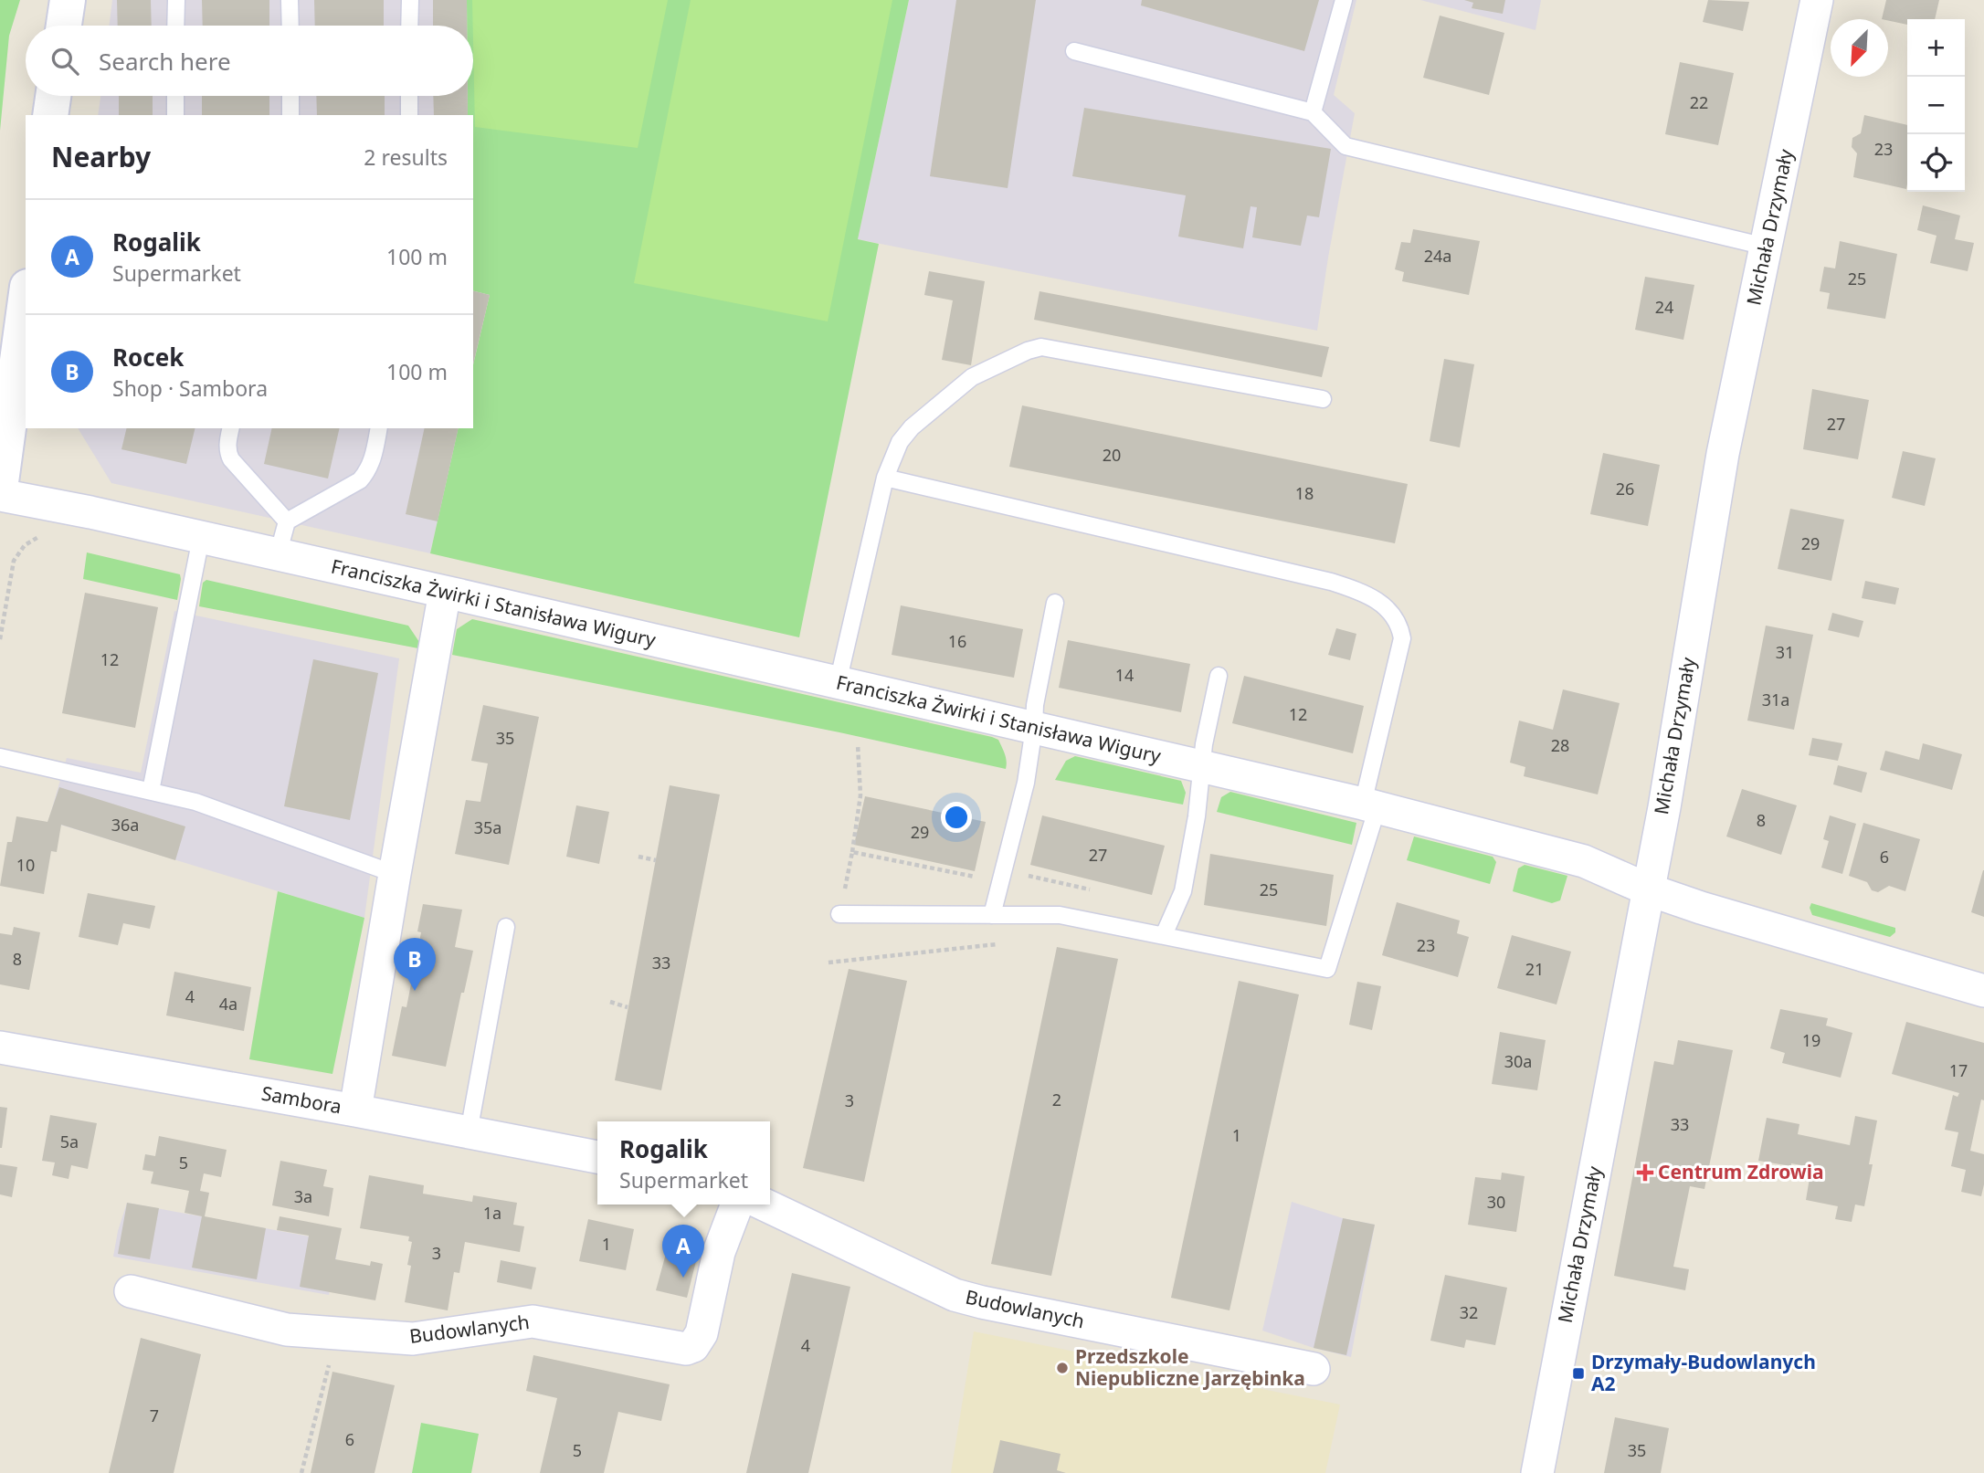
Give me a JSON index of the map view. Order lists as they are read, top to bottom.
{
  "streets": {
    "street": [
      "Michała Drzymały",
      "Franciszka Żwirki i Stanisława Wigury",
      "Sambora",
      "Budowlanych"
    ]
  },
  "crossings": [
    ["Michała Drzymały", "Franciszka Żwirki i Stanisława Wigury"]
  ],
  "places": {
    "health": ["Centrum Zdrowia"],
    "other": ["Przedszkole Niepubliczne Jarzębinka"],
    "transit": ["Drzymały-Budowlanych A2"]
  },
  "house_numbers": [
    "22",
    "23",
    "24a",
    "25",
    "24",
    "27",
    "20",
    "26",
    "18",
    "29",
    "16",
    "31",
    "12",
    "14",
    "31a",
    "12",
    "35",
    "28",
    "8",
    "36a",
    "35a",
    "29",
    "27",
    "6",
    "10",
    "25",
    "23",
    "8",
    "33",
    "21",
    "4",
    "4a",
    "19",
    "30a",
    "17",
    "2",
    "3",
    "33",
    "1",
    "5a",
    "5",
    "3a",
    "30",
    "1a",
    "1",
    "3",
    "32",
    "4",
    "7",
    "6",
    "5",
    "35"
  ],
  "north": "bottom left",
  "page": {
    "map_buttons": ["+", "−"],
    "search": "Search here",
    "heading": ["Nearby", "2 results"],
    "list": [
      {
        "mark": "A",
        "name": "Rogalik",
        "note": "Supermarket",
        "value": "100 m"
      },
      {
        "mark": "B",
        "name": "Rocek",
        "note": "Shop · Sambora",
        "value": "100 m"
      }
    ],
    "pins": ["B", "A"],
    "popup": ["Rogalik", "Supermarket"]
  }
}
